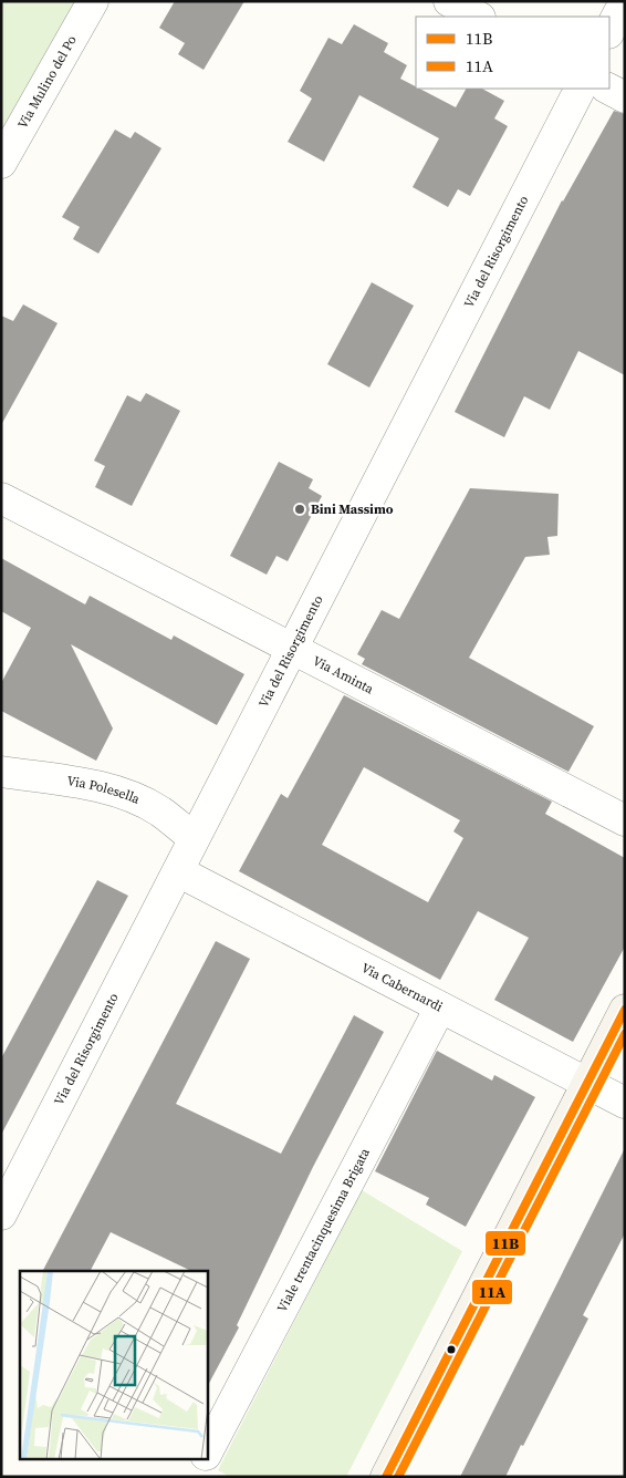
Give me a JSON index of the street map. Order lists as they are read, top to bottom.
{
  "streets": {
    "street": [
      "Via Mulino del Po",
      "Via del Risorgimento",
      "Via Aminta",
      "Via Polesella",
      "Via Cabernardi",
      "Viale trentacinquesima Brigata"
    ]
  },
  "crossings": [
    ["Via del Risorgimento", "Via Aminta"],
    ["Via del Risorgimento", "Via Polesella"],
    ["Via del Risorgimento", "Via Cabernardi"],
    ["Via Cabernardi", "Viale trentacinquesima Brigata"]
  ],
  "places": ["Bini Massimo"],
  "lines": ["transit line 11B", "transit line 11A"],
  "legend": ["11B", "11A"]
}
